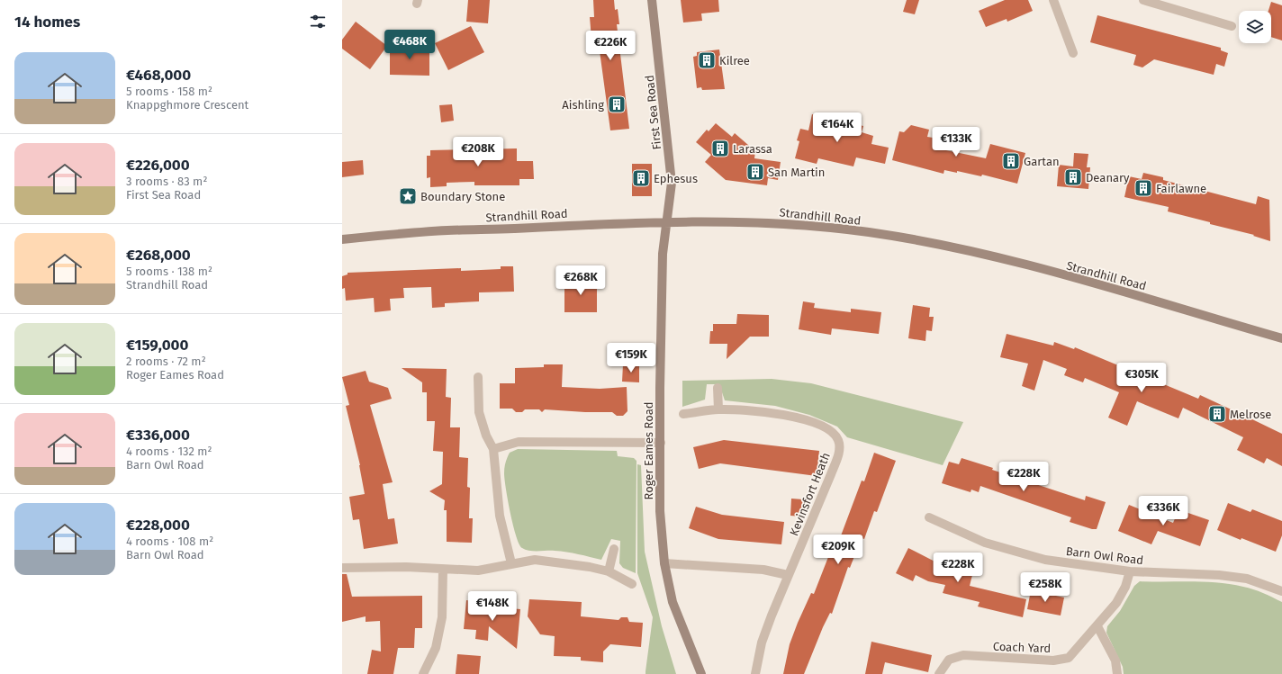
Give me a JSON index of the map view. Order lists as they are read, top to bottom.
{
  "streets": {
    "main road": ["First Sea Road", "Strandhill Road", "Roger Eames Road"],
    "street": ["Kevinsfort Heath", "Barn Owl Road", "Coach Yard"]
  },
  "crossings": [
    ["First Sea Road", "Strandhill Road"],
    ["First Sea Road", "Roger Eames Road"],
    ["Strandhill Road", "Roger Eames Road"],
    ["Barn Owl Road", "Coach Yard"]
  ],
  "places": {
    "building": [
      "Kilree",
      "Aishling",
      "Larassa",
      "Gartan",
      "San Martin",
      "Deanary",
      "Ephesus",
      "Fairlawne",
      "Melrose"
    ],
    "place": ["Boundary Stone"]
  },
  "page": {
    "heading": "14 homes",
    "price": [
      "€468K",
      "€226K",
      "€164K",
      "€133K",
      "€208K",
      "€268K",
      "€159K",
      "€305K",
      "€228K",
      "€336K",
      "€209K",
      "€228K",
      "€258K",
      "€148K"
    ],
    "list": [
      {
        "name": "€468,000",
        "note": "5 rooms · 158 m² · Knappghmore Crescent"
      },
      {
        "name": "€226,000",
        "note": "3 rooms · 83 m² · First Sea Road"
      },
      {
        "name": "€268,000",
        "note": "5 rooms · 138 m² · Strandhill Road"
      },
      {
        "name": "€159,000",
        "note": "2 rooms · 72 m² · Roger Eames Road"
      },
      {
        "name": "€336,000",
        "note": "4 rooms · 132 m² · Barn Owl Road"
      },
      {
        "name": "€228,000",
        "note": "4 rooms · 108 m² · Barn Owl Road"
      }
    ]
  }
}
